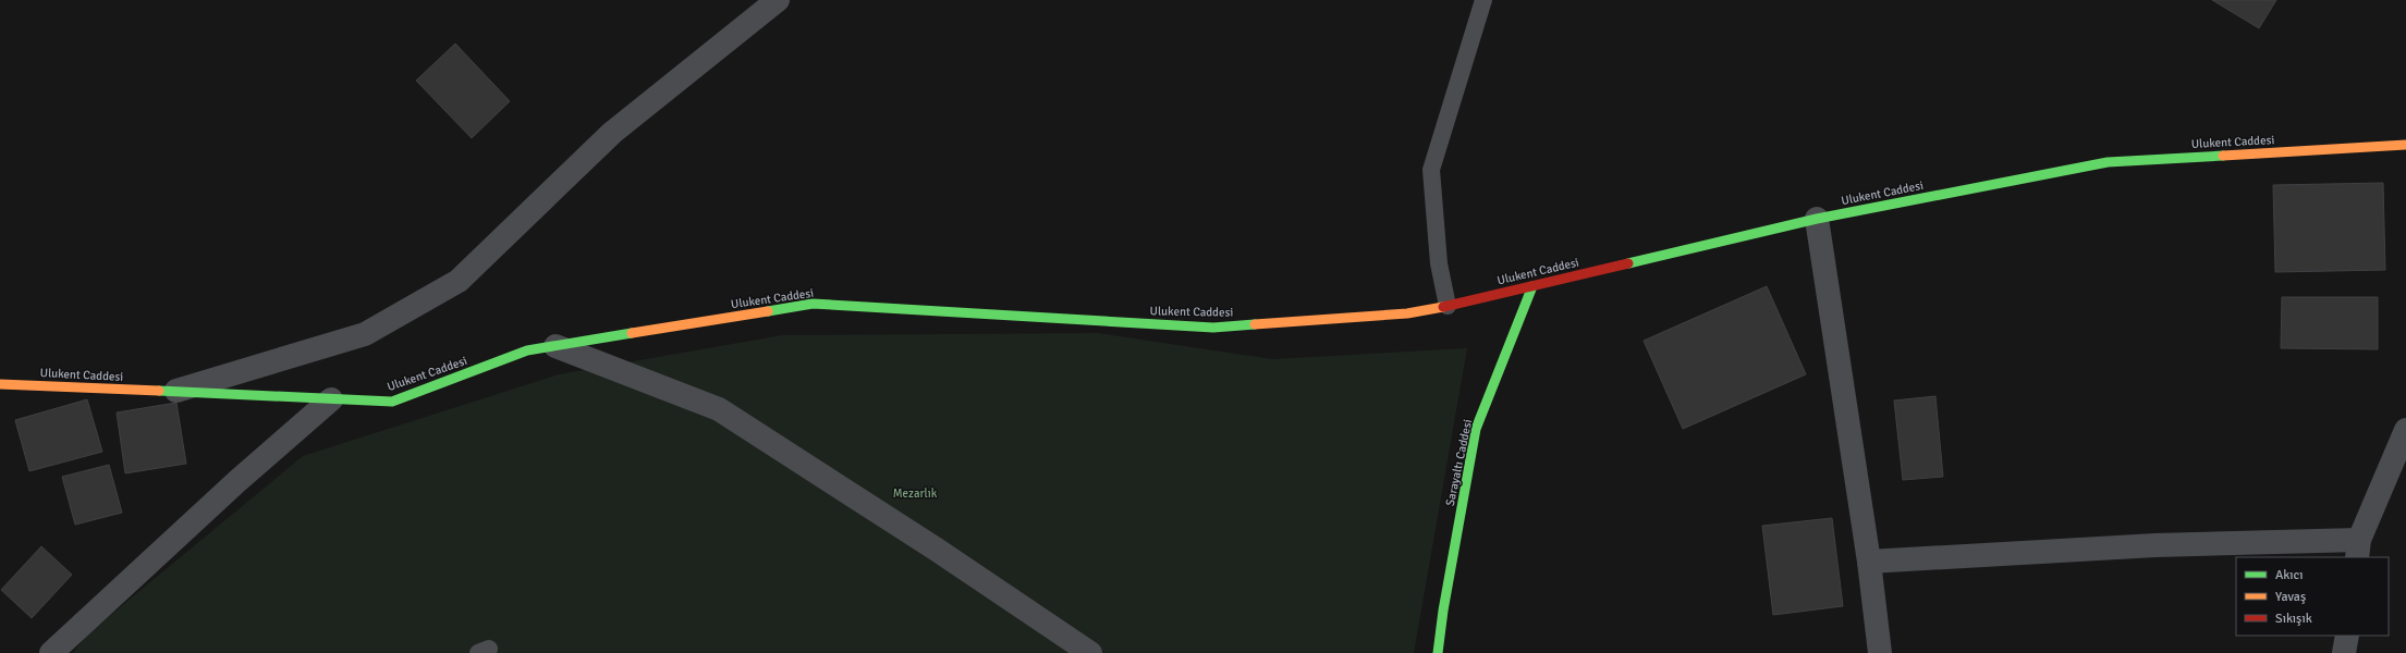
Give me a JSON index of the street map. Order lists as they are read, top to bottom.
{
  "streets": {
    "street": ["Ulukent Caddesi", "Sarayaltı Caddesi"]
  },
  "crossings": [
    ["Ulukent Caddesi", "Sarayaltı Caddesi"]
  ],
  "parks": ["Mezarlık"],
  "legend": ["Akıcı", "Yavaş", "Sıkışık"]
}
